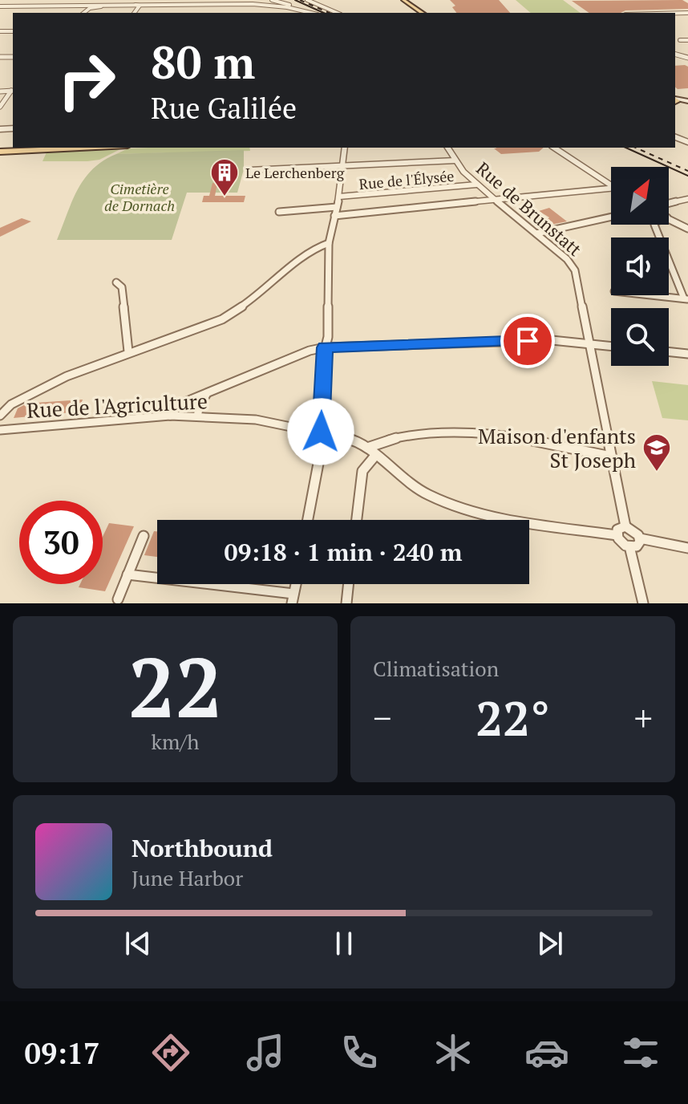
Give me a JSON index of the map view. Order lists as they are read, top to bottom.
{
  "streets": {
    "street": ["Rue de l'Élysée", "Rue de Brunstatt", "Rue de l'Agriculture"]
  },
  "crossings": [
    ["Rue de l'Élysée", "Rue de Brunstatt"]
  ],
  "parks": ["Cimetière de Dornach"],
  "places": {
    "building": ["Le Lerchenberg"],
    "school or university": ["Maison d'enfants St Joseph"]
  },
  "north": "top right",
  "page": {
    "turn": ["80 m", "Rue Galilée"],
    "limit": "30",
    "trip": "09:18 · 1 min · 240 m",
    "tile": [
      ["22", "km/h"],
      "Climatisation"
    ],
    "heat": ["−", "22°", "+"],
    "song": ["Northbound", "June Harbor"],
    "tabs": "09:17"
  }
}
